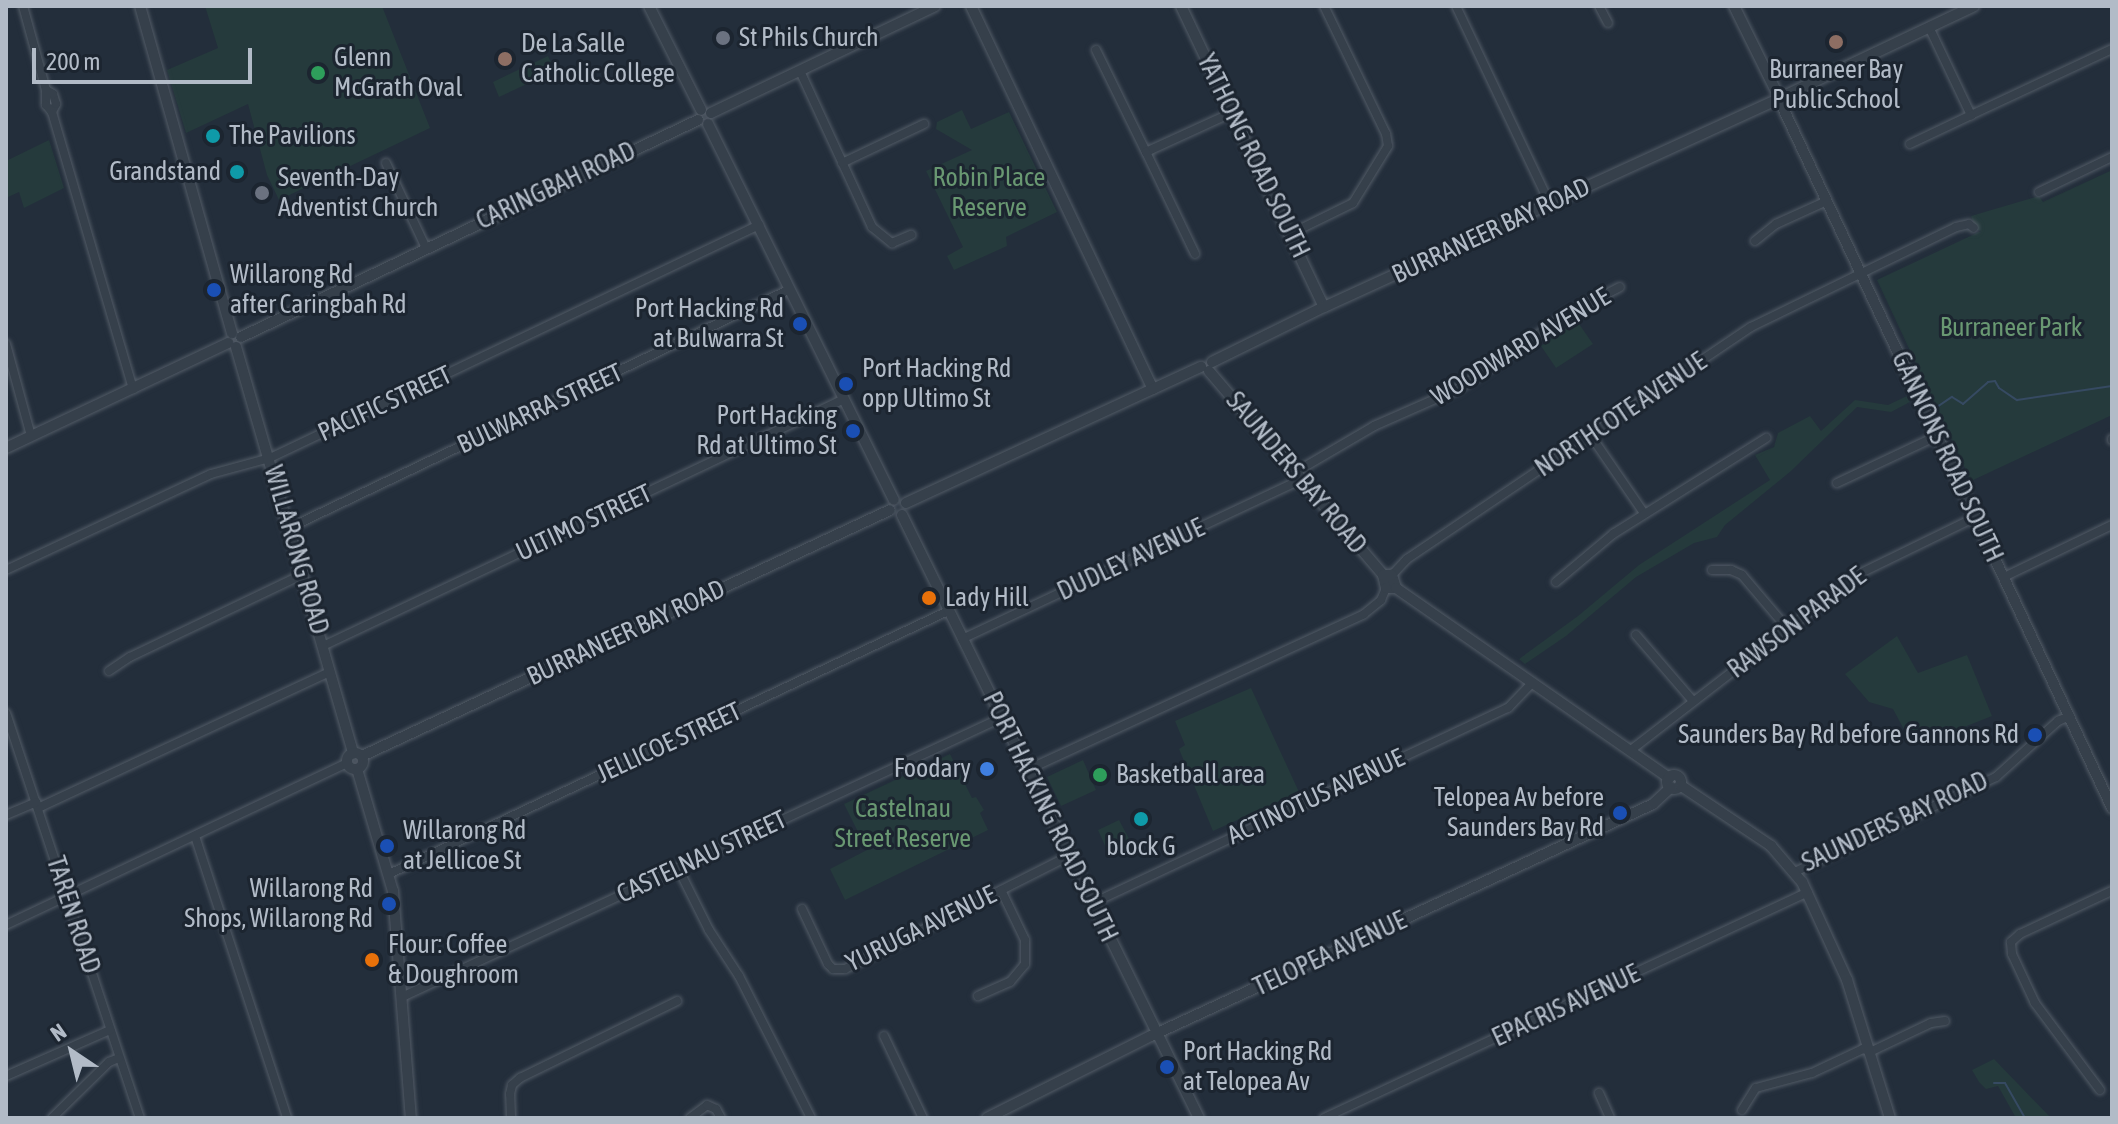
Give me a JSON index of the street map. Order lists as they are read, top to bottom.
{
  "streets": {
    "street": [
      "YATHONG ROAD SOUTH",
      "CARINGBAH ROAD",
      "BURRANEER BAY ROAD",
      "WOODWARD AVENUE",
      "PACIFIC STREET",
      "BULWARRA STREET",
      "NORTHCOTE AVENUE",
      "GANNONS ROAD SOUTH",
      "SAUNDERS BAY ROAD",
      "ULTIMO STREET",
      "WILLARONG ROAD",
      "DUDLEY AVENUE",
      "RAWSON PARADE",
      "JELLICOE STREET",
      "ACTINOTUS AVENUE",
      "PORT HACKING ROAD SOUTH",
      "CASTELNAU STREET",
      "TAREN ROAD",
      "YURUGA AVENUE",
      "TELOPEA AVENUE",
      "EPACRIS AVENUE"
    ]
  },
  "crossings": [
    ["YATHONG ROAD SOUTH", "BURRANEER BAY ROAD"],
    ["CARINGBAH ROAD", "WILLARONG ROAD"],
    ["BURRANEER BAY ROAD", "GANNONS ROAD SOUTH"],
    ["BURRANEER BAY ROAD", "SAUNDERS BAY ROAD"],
    ["BURRANEER BAY ROAD", "WILLARONG ROAD"],
    ["BURRANEER BAY ROAD", "PORT HACKING ROAD SOUTH"],
    ["BURRANEER BAY ROAD", "TAREN ROAD"],
    ["WOODWARD AVENUE", "SAUNDERS BAY ROAD"],
    ["WOODWARD AVENUE", "DUDLEY AVENUE"],
    ["PACIFIC STREET", "WILLARONG ROAD"],
    ["BULWARRA STREET", "WILLARONG ROAD"],
    ["NORTHCOTE AVENUE", "GANNONS ROAD SOUTH"],
    ["NORTHCOTE AVENUE", "SAUNDERS BAY ROAD"],
    ["GANNONS ROAD SOUTH", "SAUNDERS BAY ROAD"],
    ["GANNONS ROAD SOUTH", "RAWSON PARADE"],
    ["SAUNDERS BAY ROAD", "DUDLEY AVENUE"],
    ["SAUNDERS BAY ROAD", "RAWSON PARADE"],
    ["SAUNDERS BAY ROAD", "ACTINOTUS AVENUE"],
    ["SAUNDERS BAY ROAD", "TELOPEA AVENUE"],
    ["ULTIMO STREET", "WILLARONG ROAD"],
    ["WILLARONG ROAD", "JELLICOE STREET"],
    ["WILLARONG ROAD", "CASTELNAU STREET"],
    ["DUDLEY AVENUE", "PORT HACKING ROAD SOUTH"],
    ["JELLICOE STREET", "PORT HACKING ROAD SOUTH"],
    ["ACTINOTUS AVENUE", "PORT HACKING ROAD SOUTH"],
    ["PORT HACKING ROAD SOUTH", "CASTELNAU STREET"],
    ["PORT HACKING ROAD SOUTH", "YURUGA AVENUE"],
    ["PORT HACKING ROAD SOUTH", "TELOPEA AVENUE"]
  ],
  "parks": ["Robin Place Reserve", "Burraneer Park", "Castelnau Street Reserve"],
  "places": [
    "St Phils Church",
    "Burraneer Bay Public School",
    "De La Salle Catholic College",
    "Glenn McGrath Oval",
    "The Pavilions",
    "Grandstand",
    "Seventh-Day Adventist Church",
    "Willarong Rd after Caringbah Rd",
    "Port Hacking Rd at Bulwarra St",
    "Port Hacking Rd opp Ultimo St",
    "Port Hacking Rd at Ultimo St",
    "Lady Hill",
    "Saunders Bay Rd before Gannons Rd",
    "Foodary",
    "Basketball area",
    "Telopea Av before Saunders Bay Rd",
    "block G",
    "Willarong Rd at Jellicoe St",
    "Willarong Rd Shops, Willarong Rd",
    "Flour: Coffee & Doughroom",
    "Port Hacking Rd at Telopea Av"
  ],
  "scale_bar": "200 m",
  "north": "top left"
}
